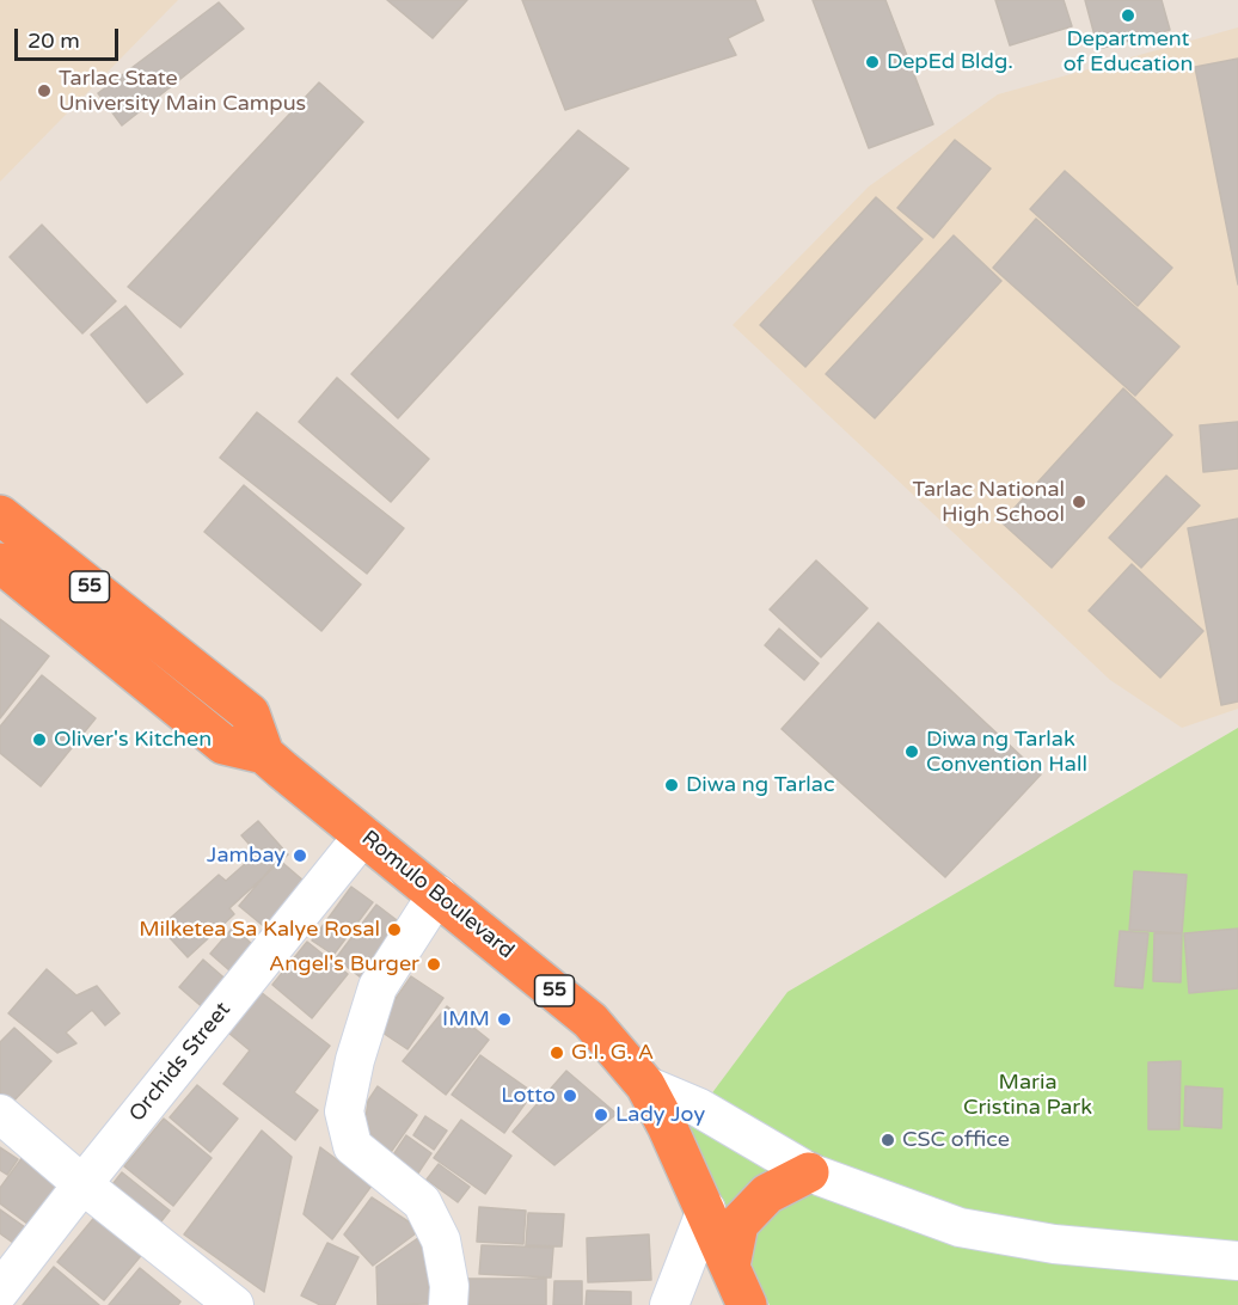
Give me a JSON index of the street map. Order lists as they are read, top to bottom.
{
  "streets": {
    "highway": ["55", "Romulo Boulevard"],
    "street": ["Orchids Street"]
  },
  "crossings": [
    ["55", "Romulo Boulevard"],
    ["Romulo Boulevard", "Orchids Street"]
  ],
  "parks": ["Maria Cristina Park"],
  "places": [
    "Department of Education",
    "DepEd Bldg.",
    "Tarlac State University Main Campus",
    "Tarlac National High School",
    "Oliver's Kitchen",
    "Diwa ng Tarlak Convention Hall",
    "Diwa ng Tarlac",
    "Jambay",
    "Milketea Sa Kalye Rosal",
    "Angel's Burger",
    "IMM",
    "G.I. G. A",
    "Lotto",
    "Lady Joy",
    "CSC office"
  ],
  "scale_bar": "20 m"
}
